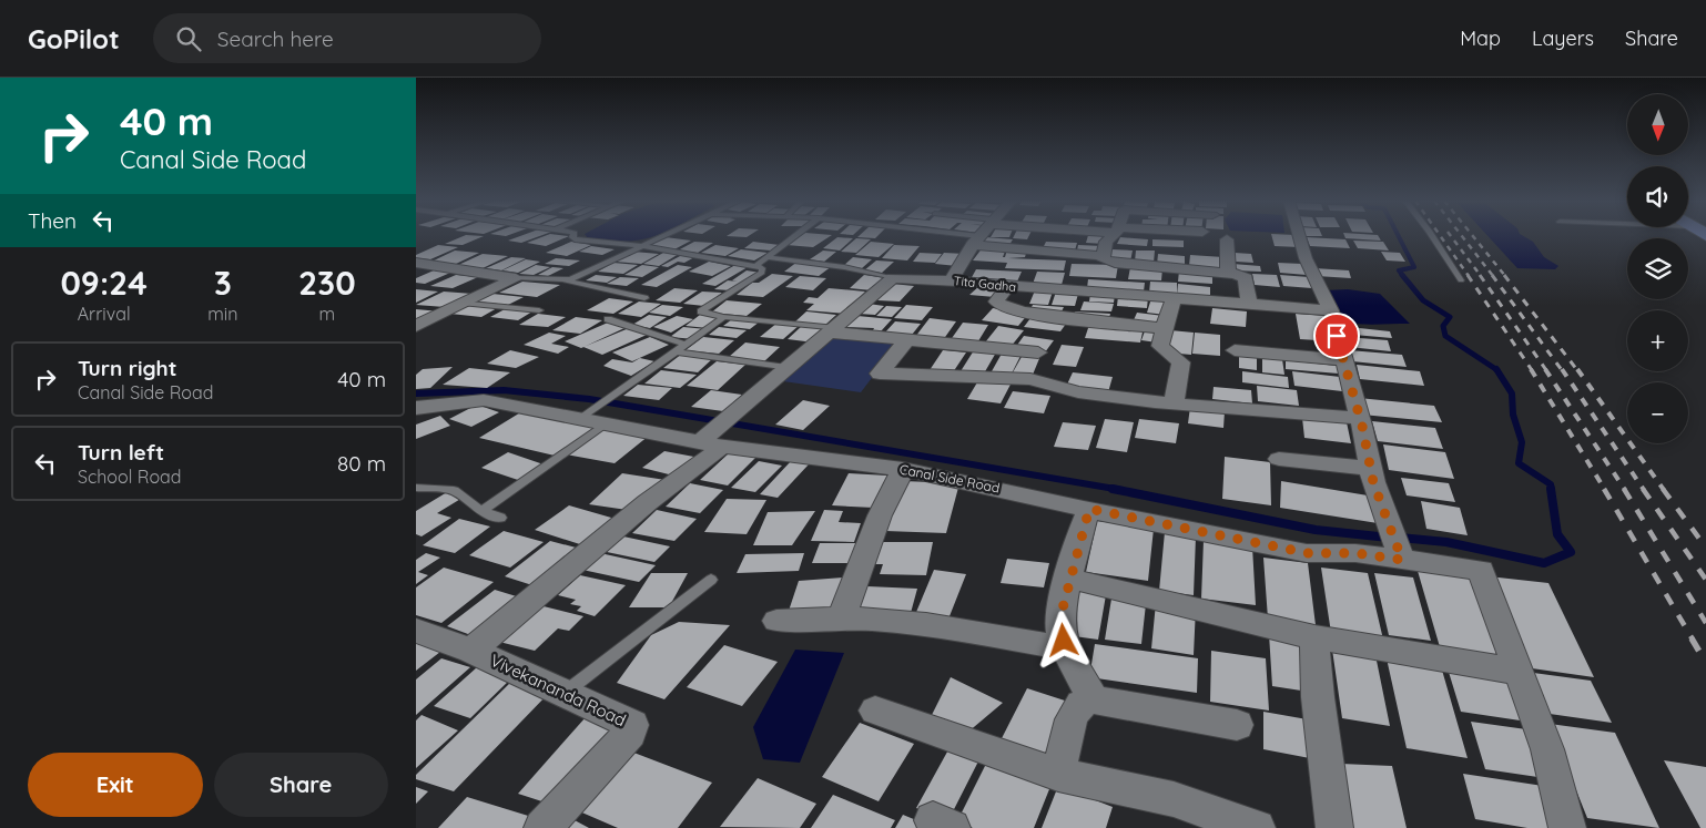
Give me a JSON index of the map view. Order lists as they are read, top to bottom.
{
  "streets": {
    "street": ["Tita Gadha", "Canal Side Road", "Vivekananda Road"]
  },
  "north": "bottom",
  "page": {
    "header": "GoPilot",
    "search": "Search here",
    "nav": ["Map", "Layers", "Share"],
    "turn": ["40 m", "Canal Side Road"],
    "map_buttons": ["+", "−"],
    "then": "Then",
    "eta": [
      "09:24",
      "Arrival",
      "3",
      "min",
      "230",
      "m"
    ],
    "list": [
      {
        "name": "Turn right",
        "note": "Canal Side Road",
        "value": "40 m"
      },
      {
        "name": "Turn left",
        "note": "School Road",
        "value": "80 m"
      }
    ],
    "buttons": ["Exit", "Share"]
  }
}
